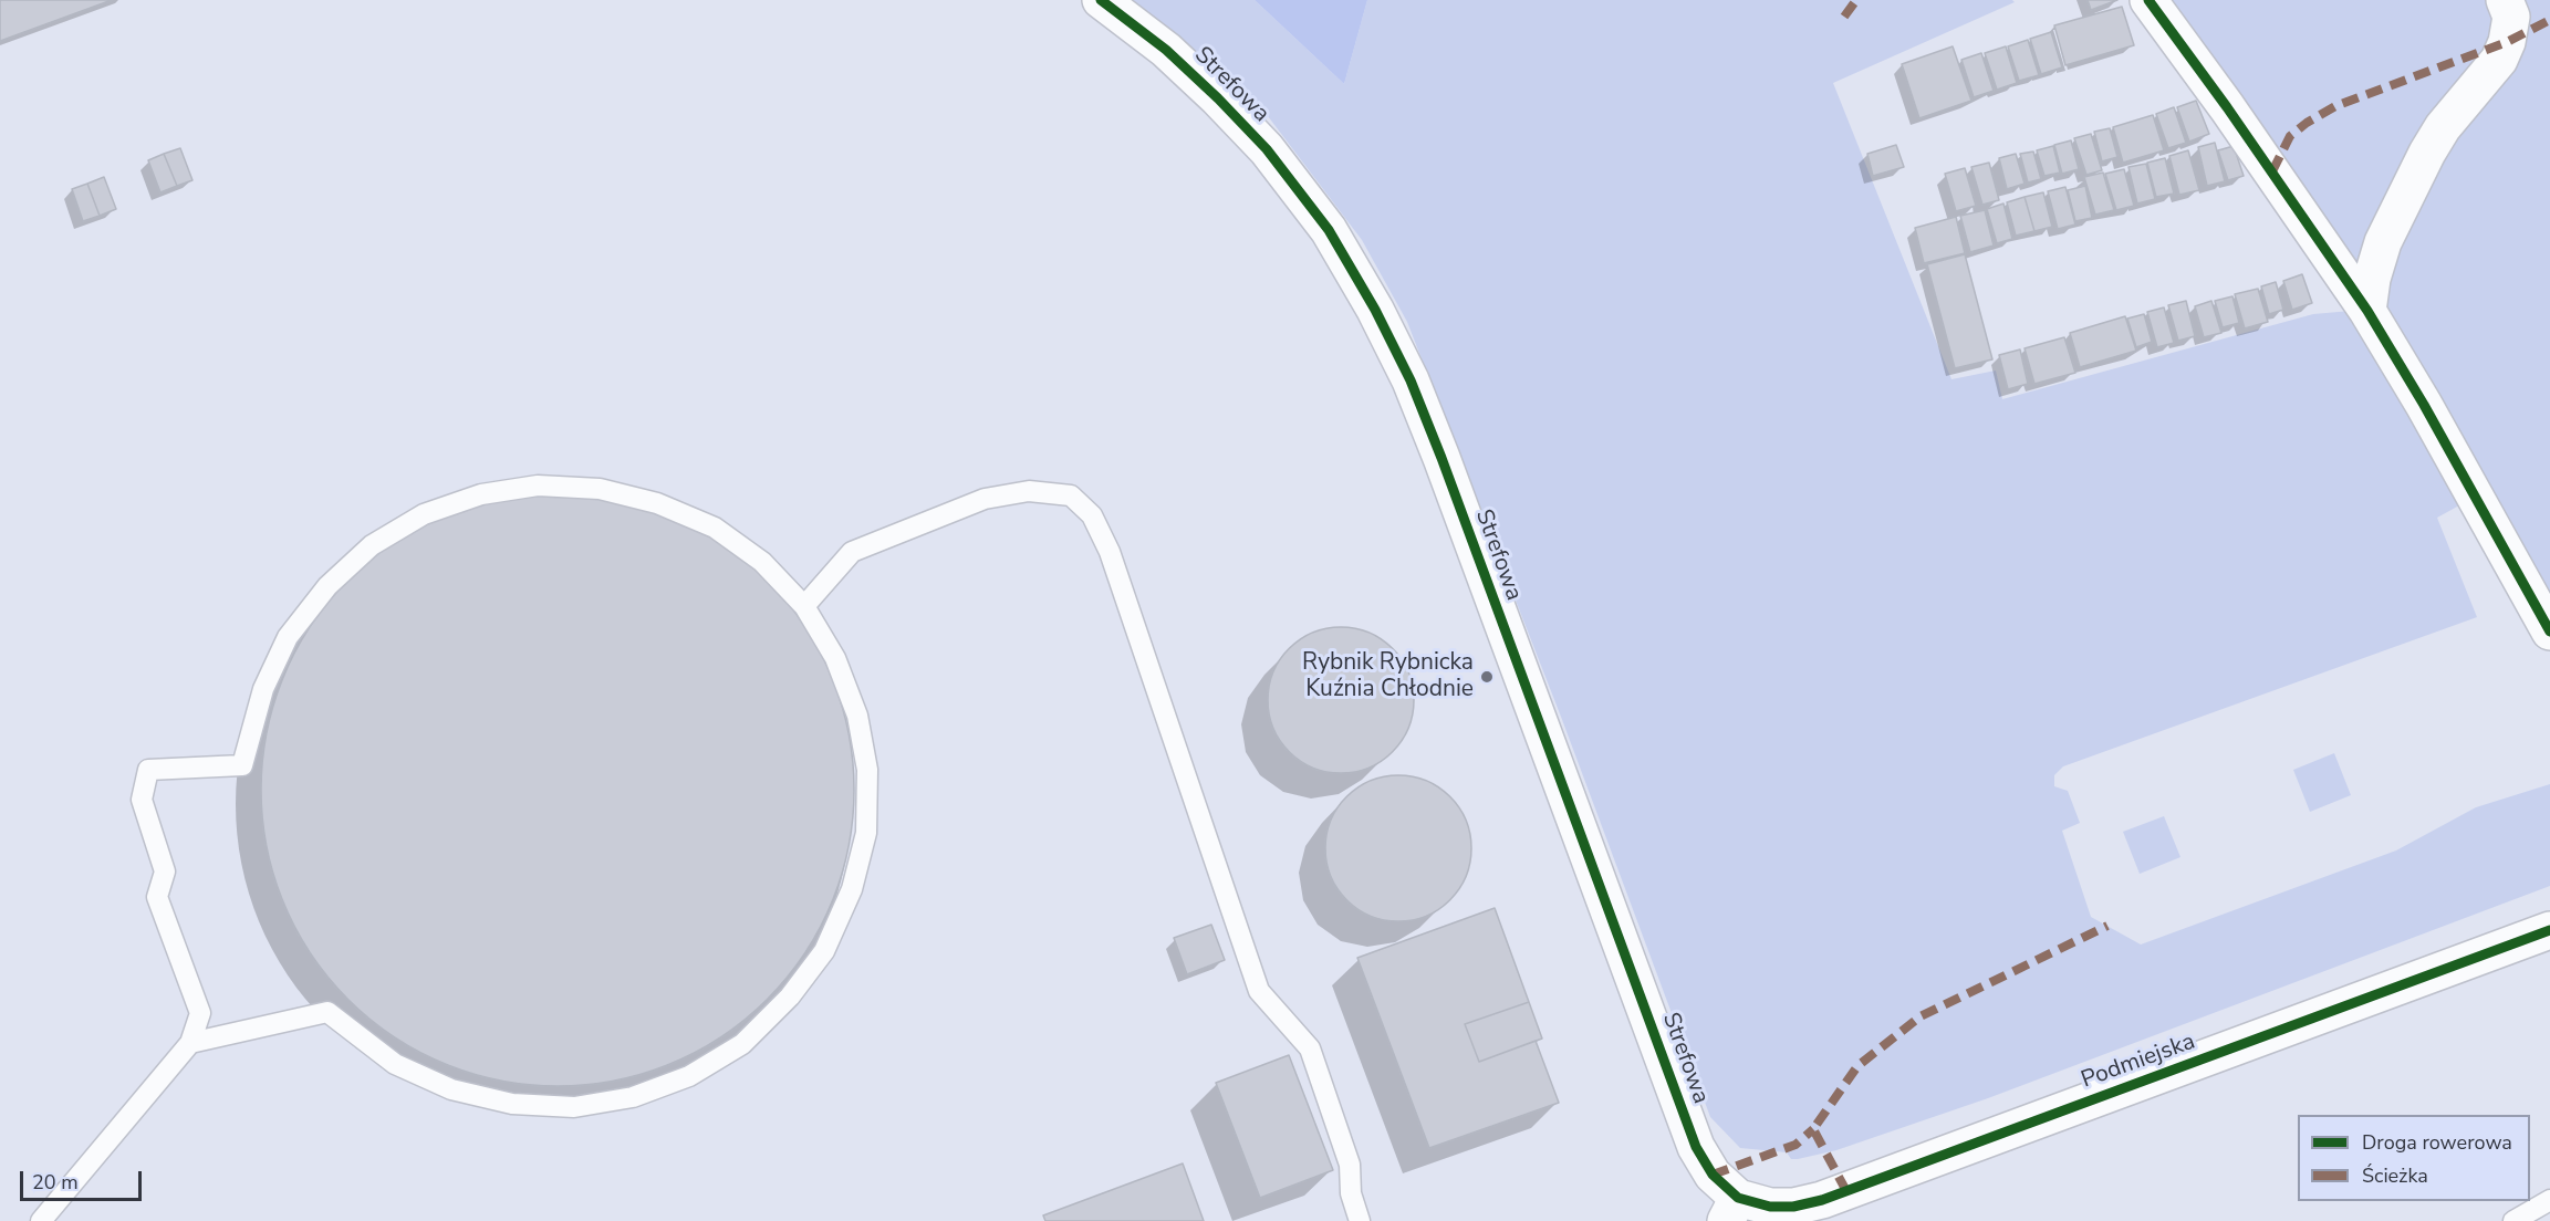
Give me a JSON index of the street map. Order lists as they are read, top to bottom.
{
  "streets": {
    "street": ["Strefowa", "Podmiejska"]
  },
  "crossings": [
    ["Strefowa", "Podmiejska"]
  ],
  "places": ["Rybnik Rybnicka Kuźnia Chłodnie"],
  "legend": ["Droga rowerowa", "Ścieżka"],
  "scale_bar": "20 m"
}
